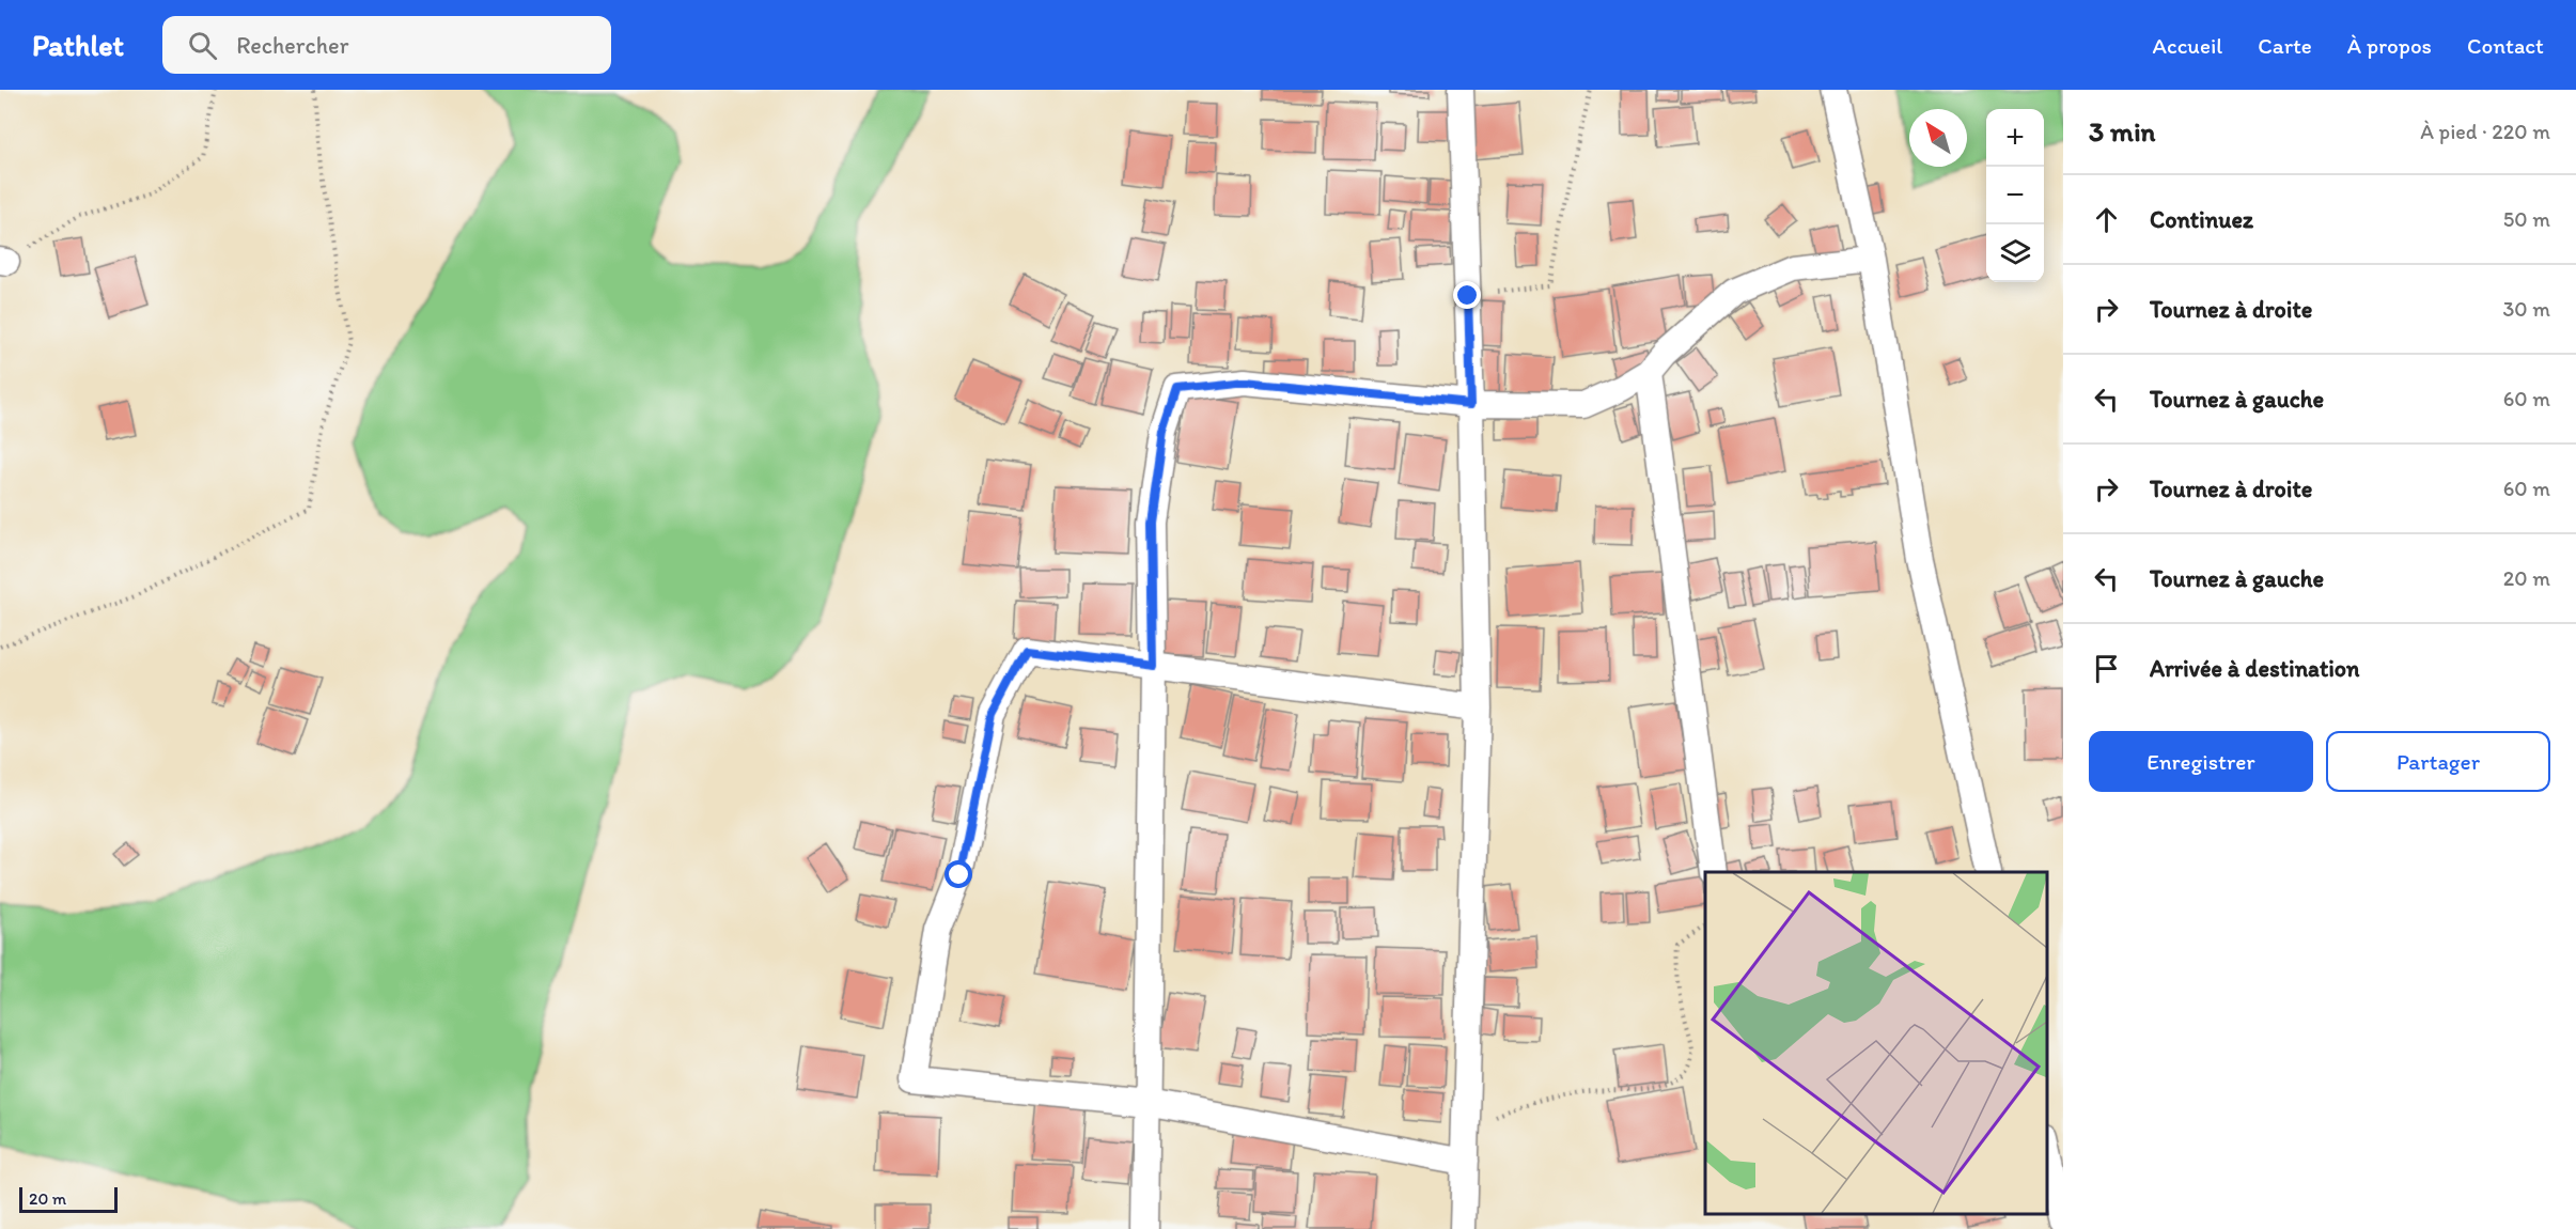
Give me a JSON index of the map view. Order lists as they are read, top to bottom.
{
  "scale_bar": "20 m",
  "north": "top left",
  "page": {
    "header": "Pathlet",
    "search": "Rechercher",
    "nav": [
      "Accueil",
      "Carte",
      "À propos",
      "Contact"
    ],
    "heading": ["3 min", "À pied · 220 m"],
    "map_buttons": ["+", "−"],
    "list": [
      ["Continuez", "50 m"],
      ["Tournez à droite", "30 m"],
      ["Tournez à gauche", "60 m"],
      ["Tournez à droite", "60 m"],
      ["Tournez à gauche", "20 m"],
      "Arrivée à destination"
    ],
    "buttons": ["Enregistrer", "Partager"],
    "scale": "20 m"
  }
}
